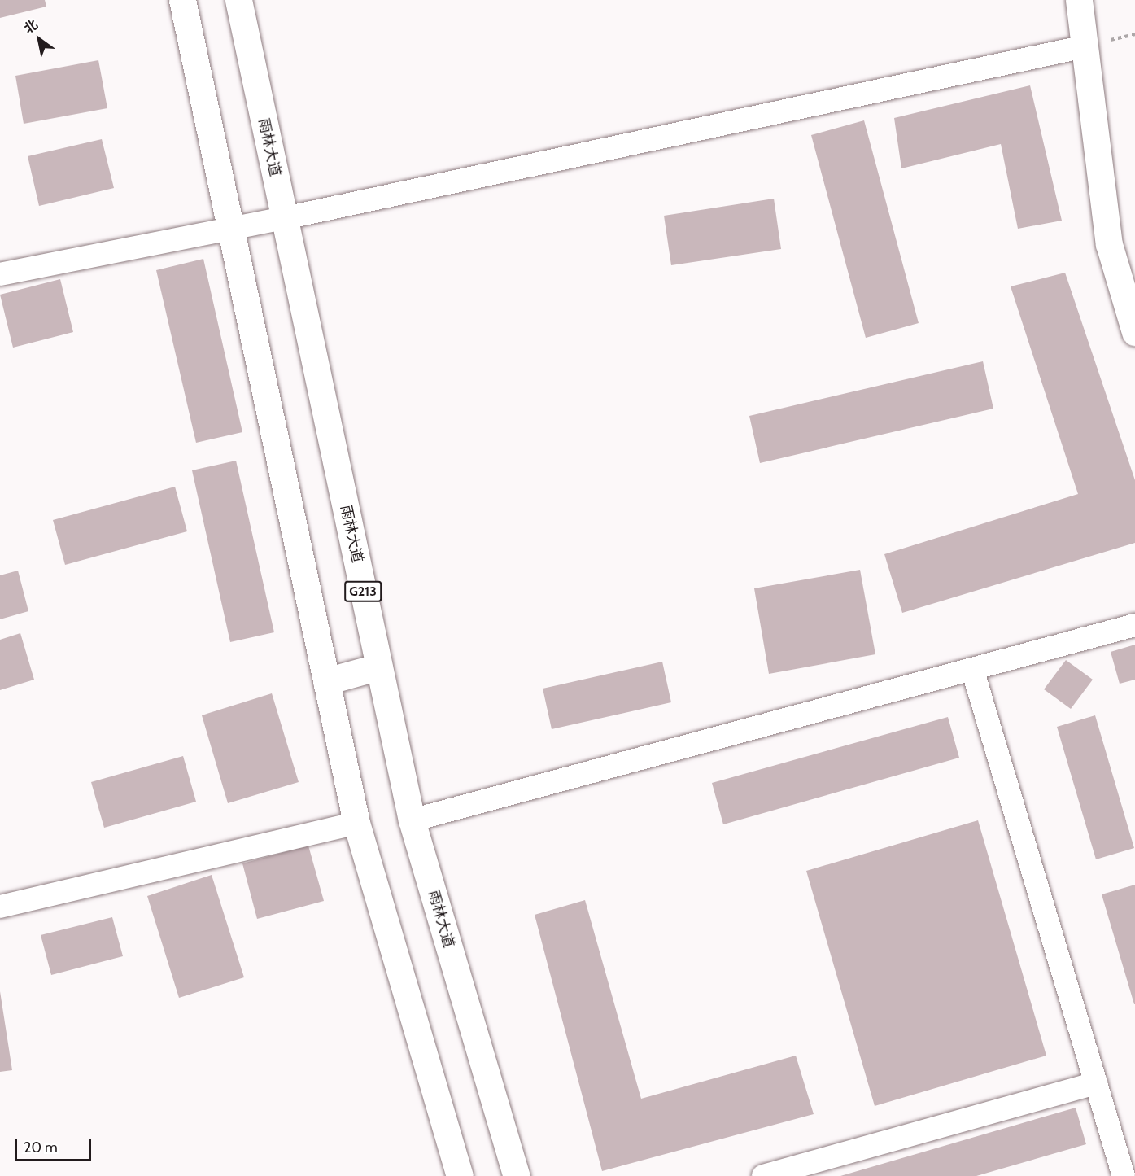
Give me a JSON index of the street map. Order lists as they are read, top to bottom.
{
  "streets": {
    "main road": ["雨林大道", "G213"]
  },
  "scale_bar": "20 m",
  "north": "top left"
}
